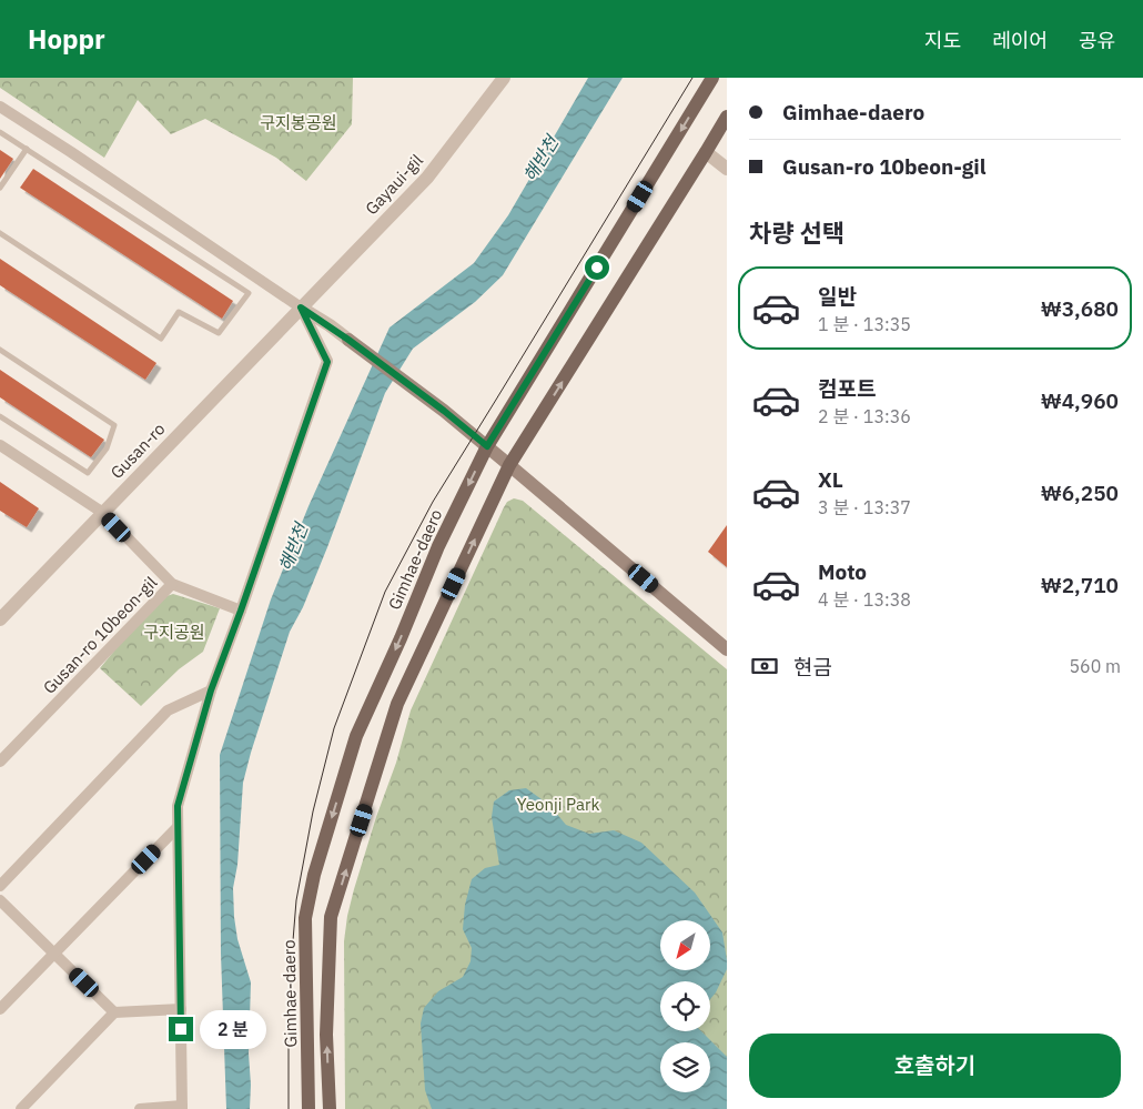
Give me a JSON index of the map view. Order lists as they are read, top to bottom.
{
  "streets": {
    "main road": ["Gimhae-daero"],
    "street": ["Gayaui-gil", "Gusan-ro", "Gusan-ro 10beon-gil"]
  },
  "crossings": [
    ["Gayaui-gil", "Gusan-ro"]
  ],
  "water": ["해반천"],
  "parks": ["구지봉공원", "구지공원", "Yeonji Park"],
  "north": "bottom left",
  "page": {
    "header": "Hoppr",
    "nav": ["지도", "레이어", "공유"],
    "banner": ["Gimhae-daero", "Gusan-ro 10beon-gil"],
    "heading": "차량 선택",
    "list": [
      {
        "name": "일반",
        "note": "1 분 · 13:35",
        "value": "₩3,680"
      },
      {
        "name": "컴포트",
        "note": "2 분 · 13:36",
        "value": "₩4,960"
      },
      {
        "name": "XL",
        "note": "3 분 · 13:37",
        "value": "₩6,250"
      },
      {
        "name": "Moto",
        "note": "4 분 · 13:38",
        "value": "₩2,710"
      }
    ],
    "pay": ["현금", "560 m"],
    "bubble": "2 분",
    "buttons": "호출하기"
  }
}
